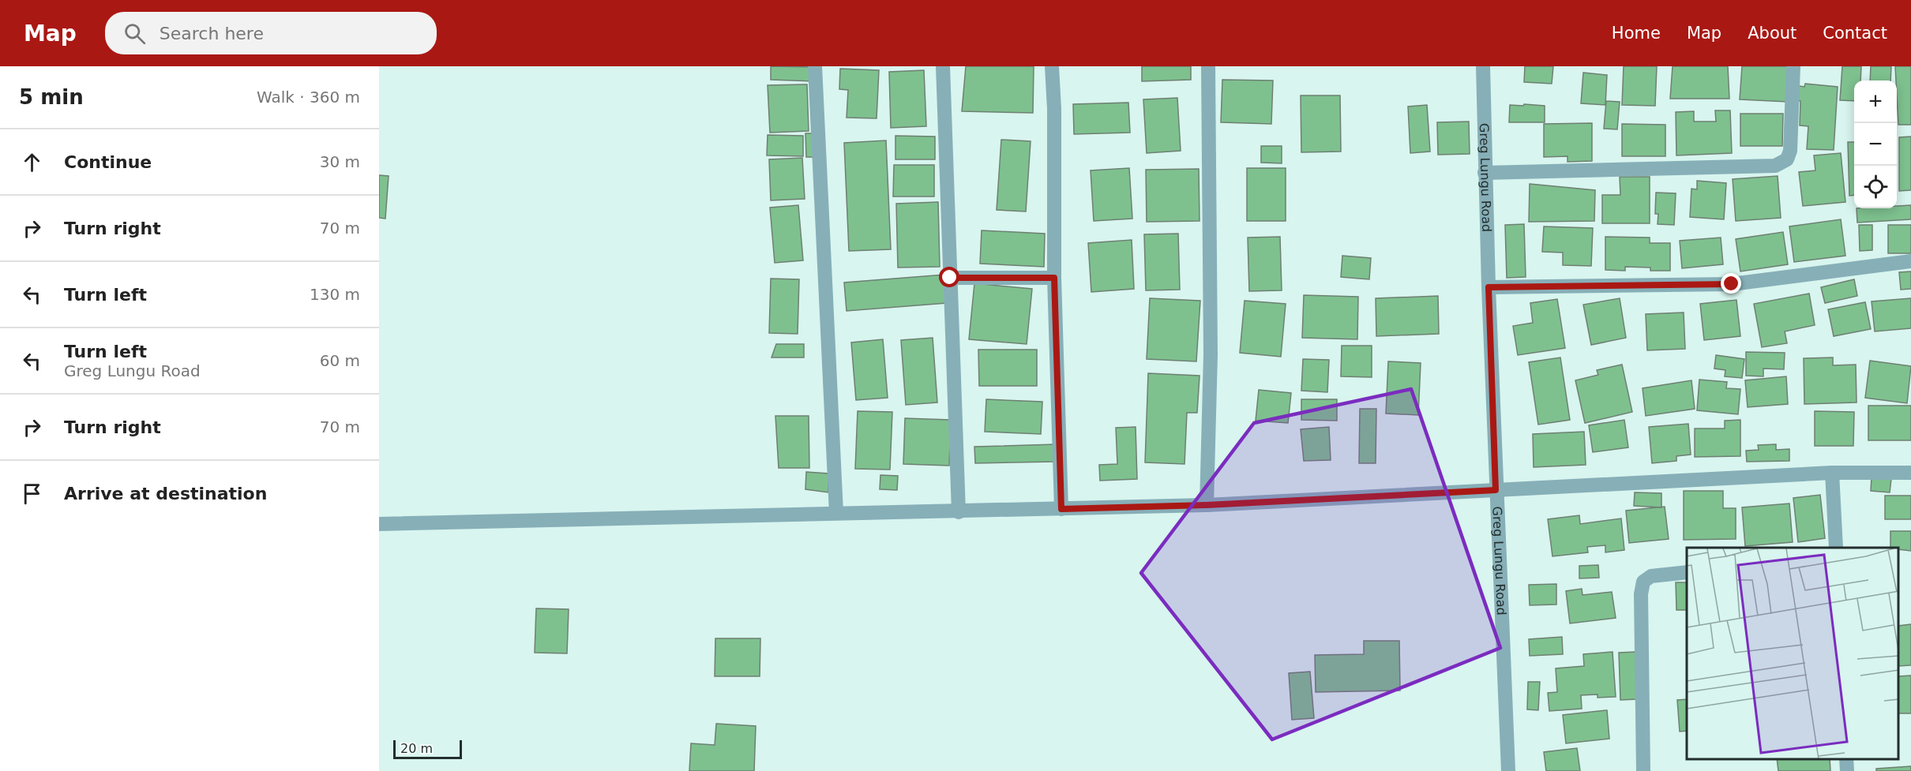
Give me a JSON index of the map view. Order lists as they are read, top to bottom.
{
  "streets": {
    "street": ["Greg Lungu Road"]
  },
  "scale_bar": "20 m",
  "page": {
    "header": "Map",
    "search": "Search here",
    "nav": [
      "Home",
      "Map",
      "About",
      "Contact"
    ],
    "heading": ["5 min", "Walk · 360 m"],
    "map_buttons": ["+", "−"],
    "list": [
      ["Continue", "30 m"],
      ["Turn right", "70 m"],
      ["Turn left", "130 m"],
      ["Turn left", "Greg Lungu Road", "60 m"],
      ["Turn right", "70 m"],
      "Arrive at destination"
    ],
    "scale": "20 m"
  }
}
